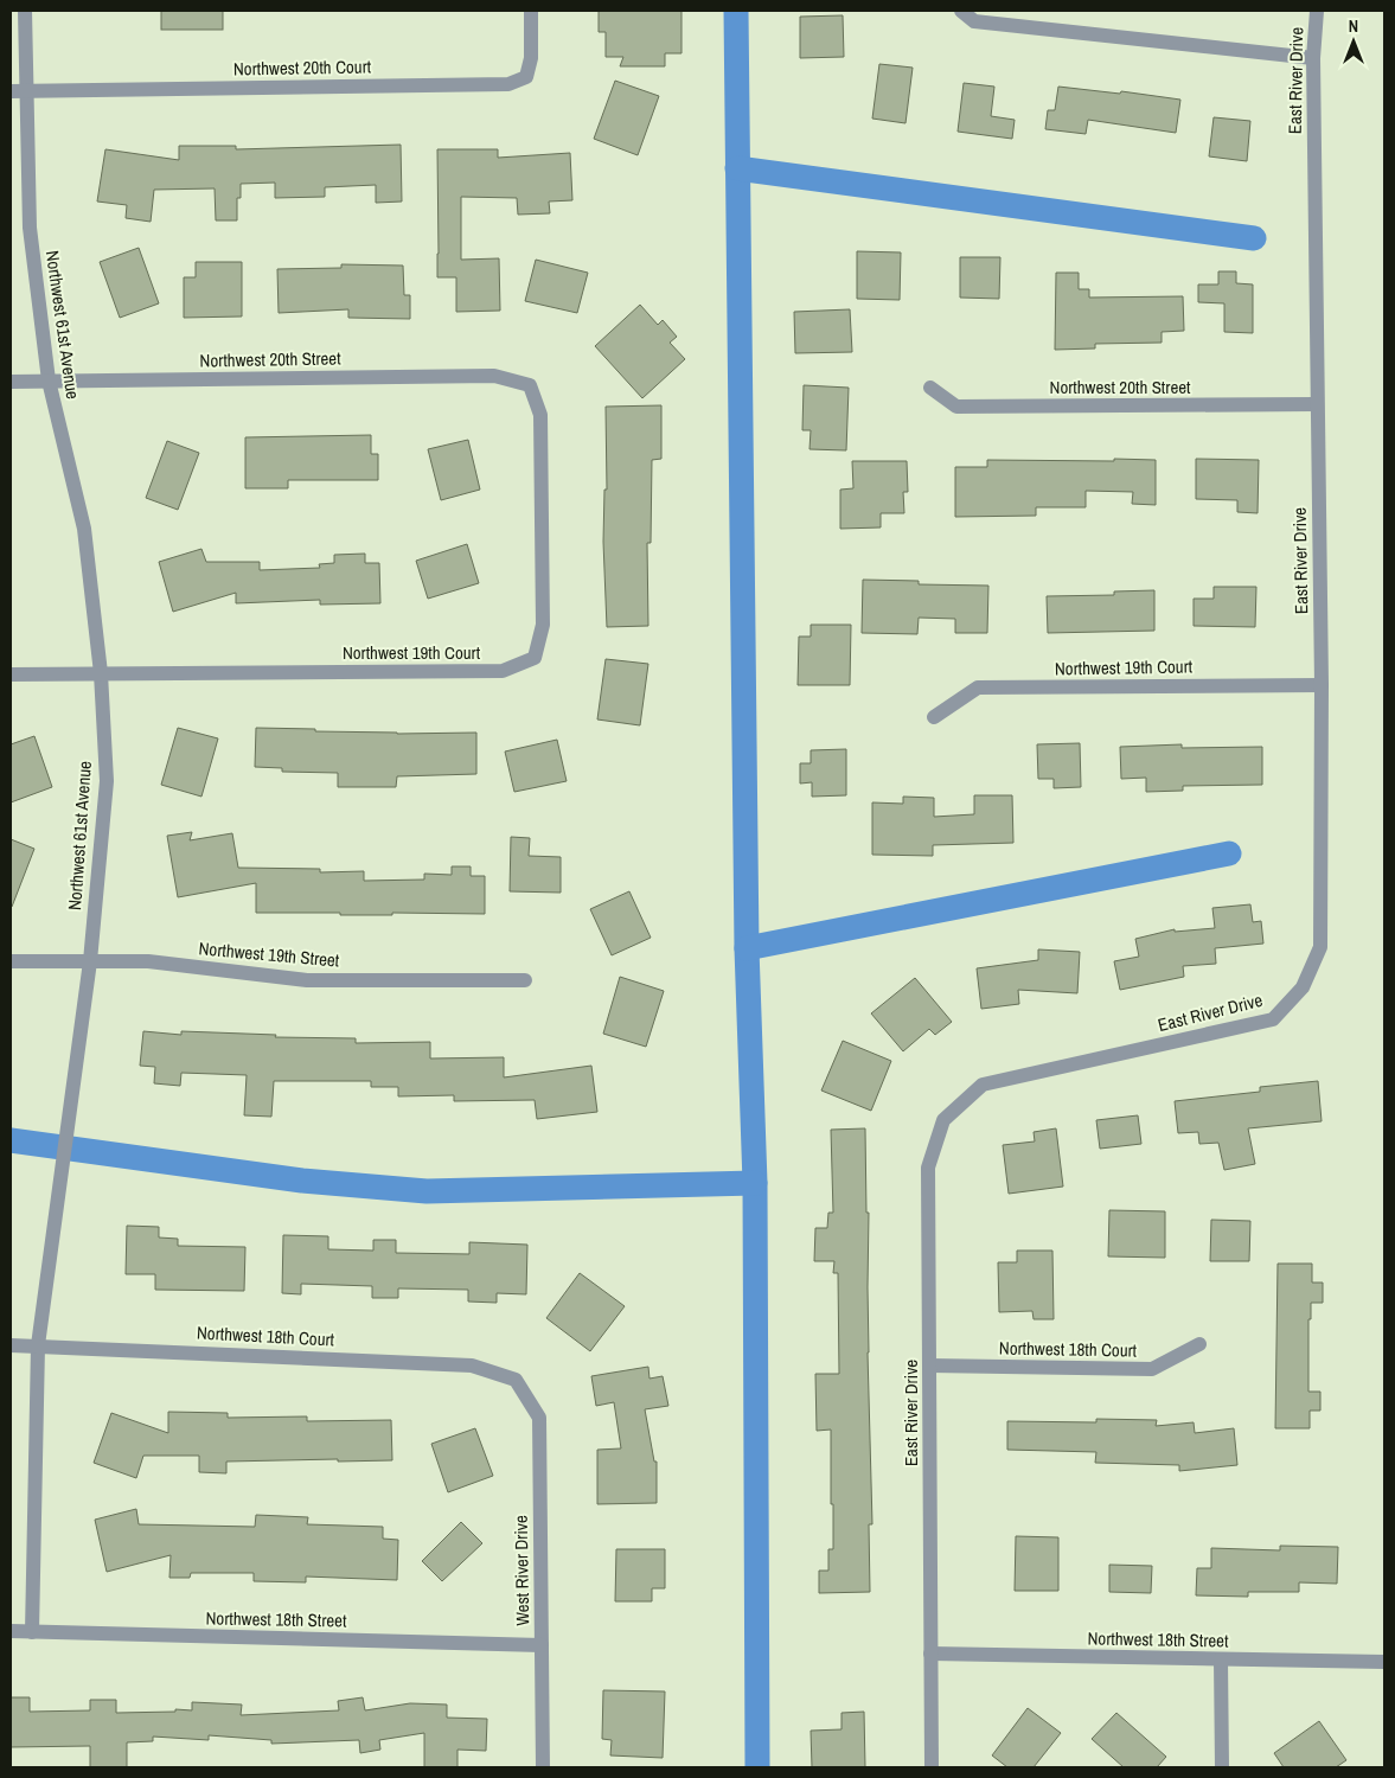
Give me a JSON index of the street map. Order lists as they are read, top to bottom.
{
  "streets": {
    "street": [
      "Northwest 20th Court",
      "East River Drive",
      "Northwest 61st Avenue",
      "Northwest 20th Street",
      "Northwest 19th Court",
      "Northwest 19th Street",
      "Northwest 18th Court",
      "West River Drive",
      "Northwest 18th Street"
    ]
  },
  "crossings": [
    ["Northwest 20th Court", "Northwest 61st Avenue"],
    ["East River Drive", "Northwest 20th Street"],
    ["East River Drive", "Northwest 19th Court"],
    ["East River Drive", "Northwest 18th Court"],
    ["East River Drive", "Northwest 18th Street"],
    ["Northwest 61st Avenue", "Northwest 20th Street"],
    ["Northwest 61st Avenue", "Northwest 19th Court"],
    ["Northwest 61st Avenue", "Northwest 19th Street"],
    ["Northwest 61st Avenue", "Northwest 18th Court"],
    ["Northwest 61st Avenue", "Northwest 18th Street"],
    ["Northwest 20th Street", "Northwest 19th Court"],
    ["Northwest 18th Court", "West River Drive"],
    ["West River Drive", "Northwest 18th Street"]
  ],
  "north": "top"
}
